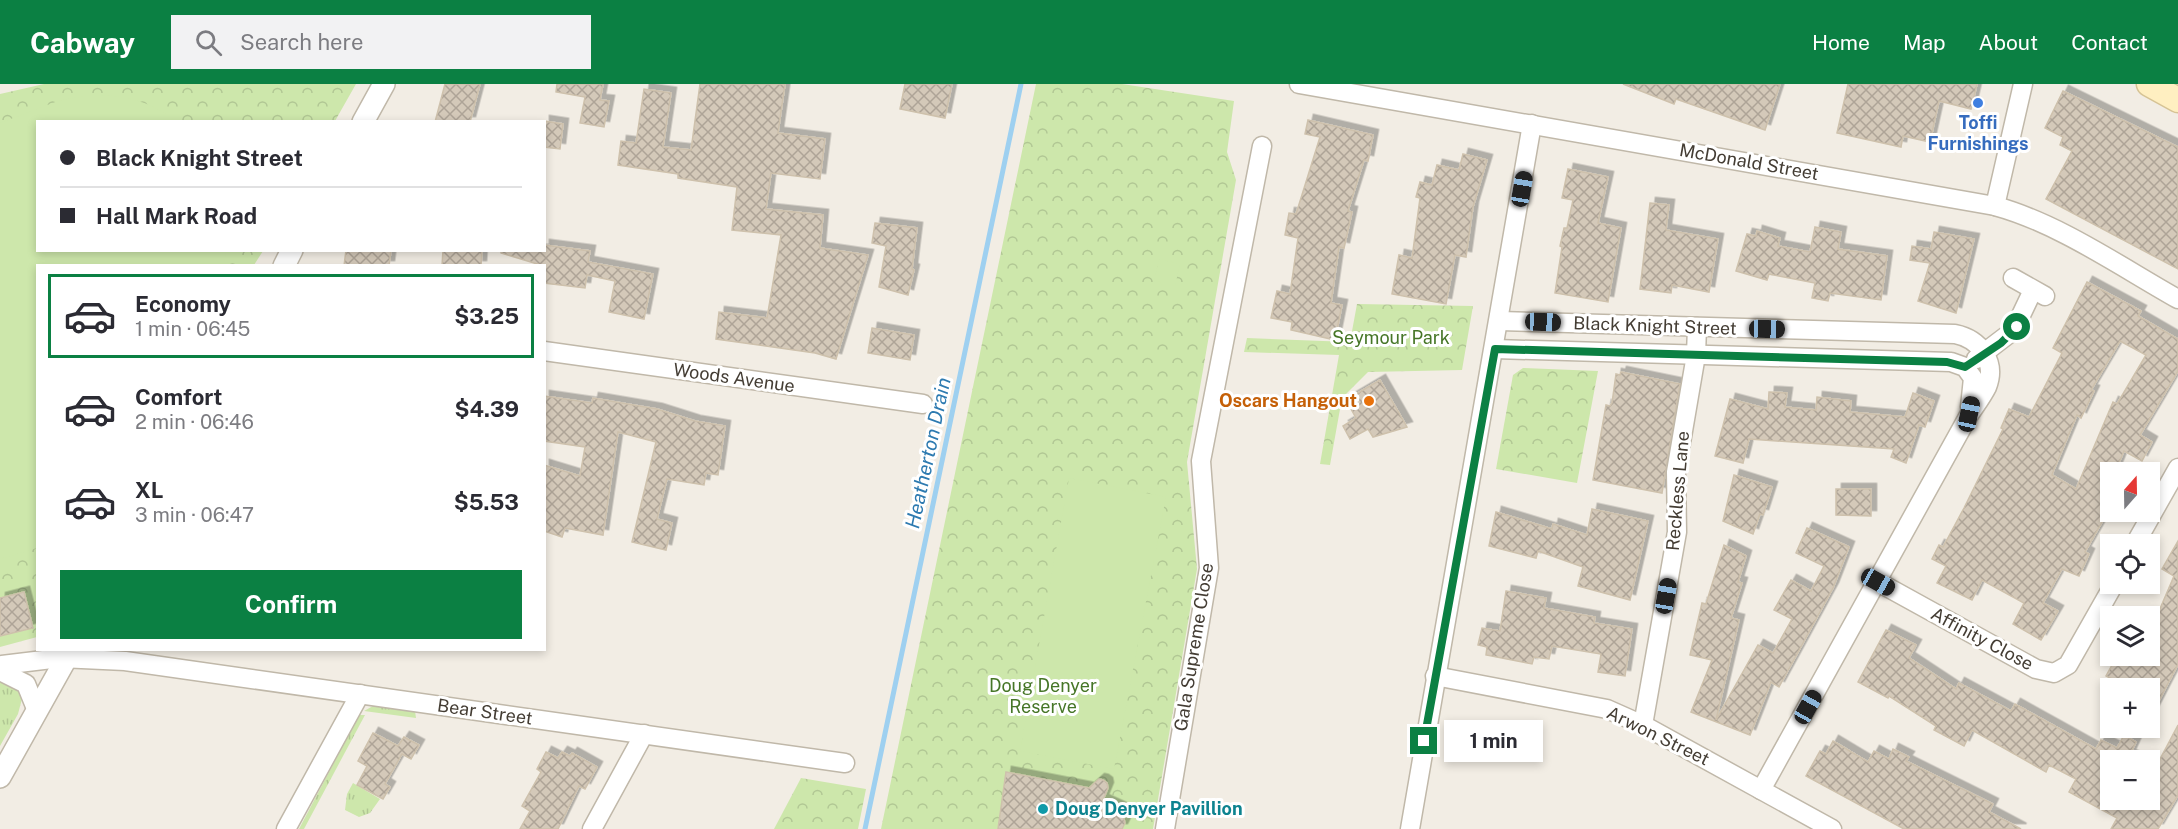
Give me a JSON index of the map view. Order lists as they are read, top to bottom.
{
  "streets": {
    "street": [
      "McDonald Street",
      "Black Knight Street",
      "Woods Avenue",
      "Reckless Lane",
      "Affinity Close",
      "Gala Supreme Close",
      "Bear Street",
      "Arwon Street"
    ]
  },
  "crossings": [
    ["Black Knight Street", "Reckless Lane"],
    ["Reckless Lane", "Arwon Street"]
  ],
  "water": ["Heatherton Drain"],
  "parks": ["Seymour Park", "Doug Denyer Reserve"],
  "places": ["Toffi Furnishings", "Oscars Hangout", "Doug Denyer Pavillion"],
  "north": "top",
  "page": {
    "header": "Cabway",
    "search": "Search here",
    "nav": [
      "Home",
      "Map",
      "About",
      "Contact"
    ],
    "banner": ["Black Knight Street", "Hall Mark Road"],
    "list": [
      {
        "name": "Economy",
        "note": "1 min · 06:45",
        "value": "$3.25"
      },
      {
        "name": "Comfort",
        "note": "2 min · 06:46",
        "value": "$4.39"
      },
      {
        "name": "XL",
        "note": "3 min · 06:47",
        "value": "$5.53"
      }
    ],
    "map_buttons": ["+", "−"],
    "buttons": "Confirm",
    "bubble": "1 min"
  }
}
